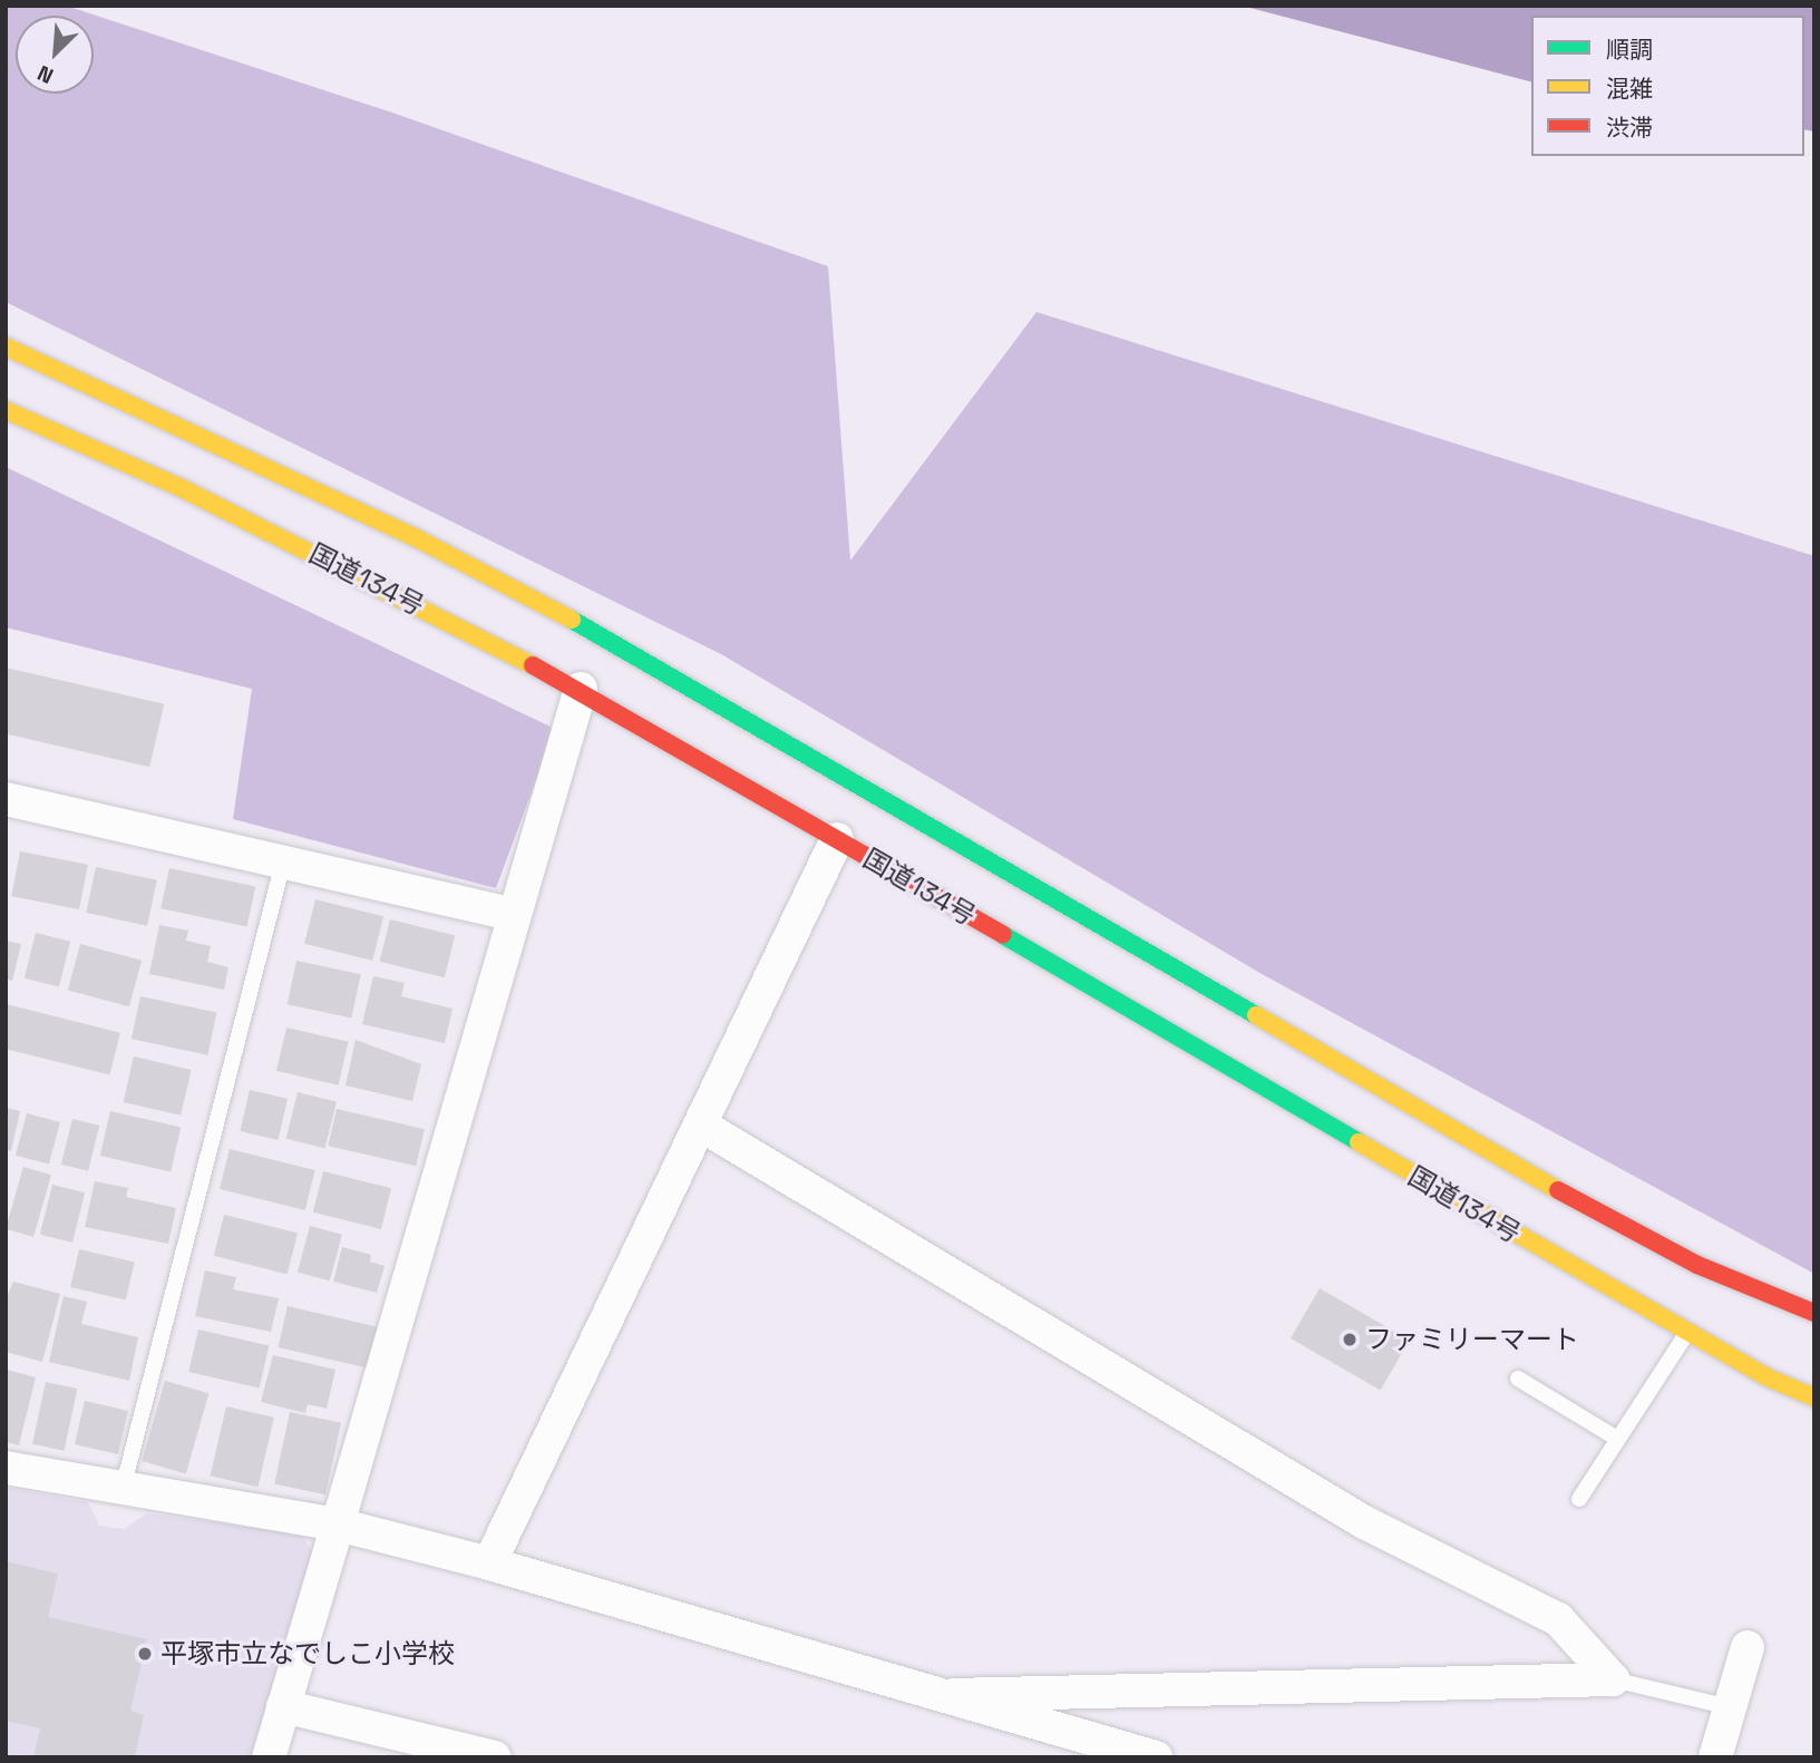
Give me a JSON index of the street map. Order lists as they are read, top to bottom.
{
  "streets": {
    "highway": ["国道134号"]
  },
  "places": ["ファミリーマート", "平塚市立なでしこ小学校"],
  "legend": ["順調", "混雑", "渋滞"],
  "north": "bottom left"
}
